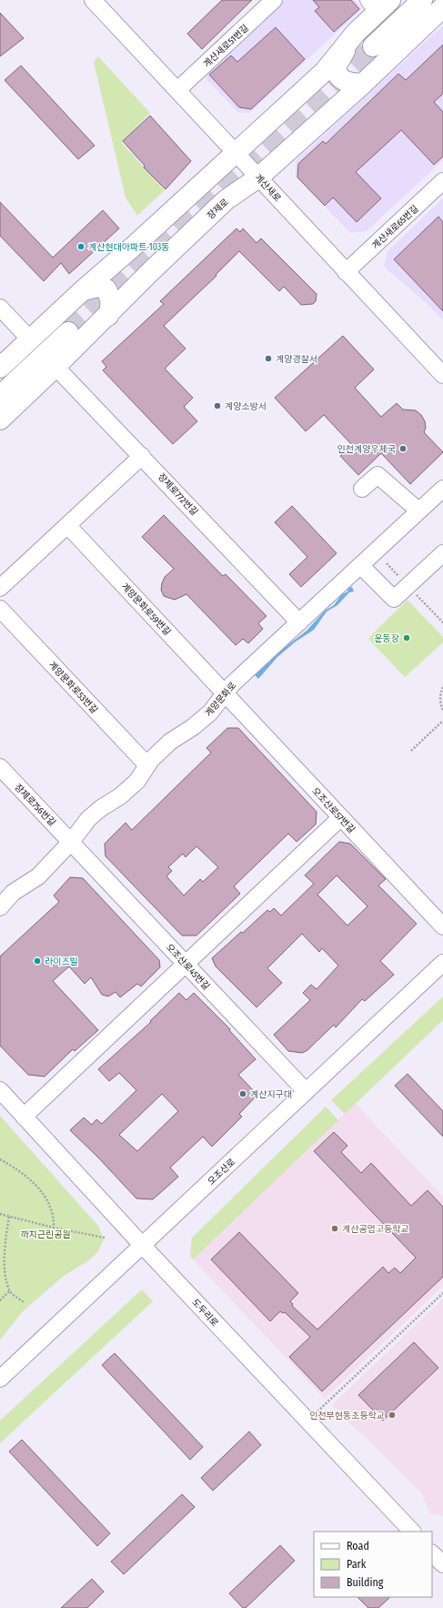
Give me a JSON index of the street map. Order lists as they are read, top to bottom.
{
  "streets": {
    "main road": ["장제로"],
    "street": [
      "계산새로51번길",
      "계산새로",
      "계산새로65번길",
      "장제로772번길",
      "계양문화로59번길",
      "계양문화로53번길",
      "계양문화로",
      "장제로756번길",
      "오조산로57번길",
      "오조산로45번길",
      "오조산로",
      "도두리로"
    ]
  },
  "crossings": [
    ["계산새로51번길", "계산새로"],
    ["계산새로", "장제로"],
    ["계산새로", "계산새로65번길"],
    ["장제로", "장제로772번길"],
    ["장제로772번길", "계양문화로"],
    ["계양문화로59번길", "계양문화로"],
    ["계양문화로59번길", "오조산로57번길"],
    ["계양문화로53번길", "계양문화로"],
    ["계양문화로", "장제로756번길"],
    ["계양문화로", "오조산로57번길"],
    ["계양문화로", "오조산로45번길"],
    ["장제로756번길", "오조산로45번길"],
    ["오조산로45번길", "오조산로"],
    ["오조산로", "도두리로"]
  ],
  "parks": ["까치근린공원"],
  "places": [
    "계산현대아파트 103동",
    "계양경찰서",
    "계양소방서",
    "인천계양우체국",
    "운동장",
    "라이즈빌",
    "계산지구대",
    "계산공업고등학교",
    "인천부현동초등학교"
  ],
  "legend": ["Road", "Park", "Building"]
}
